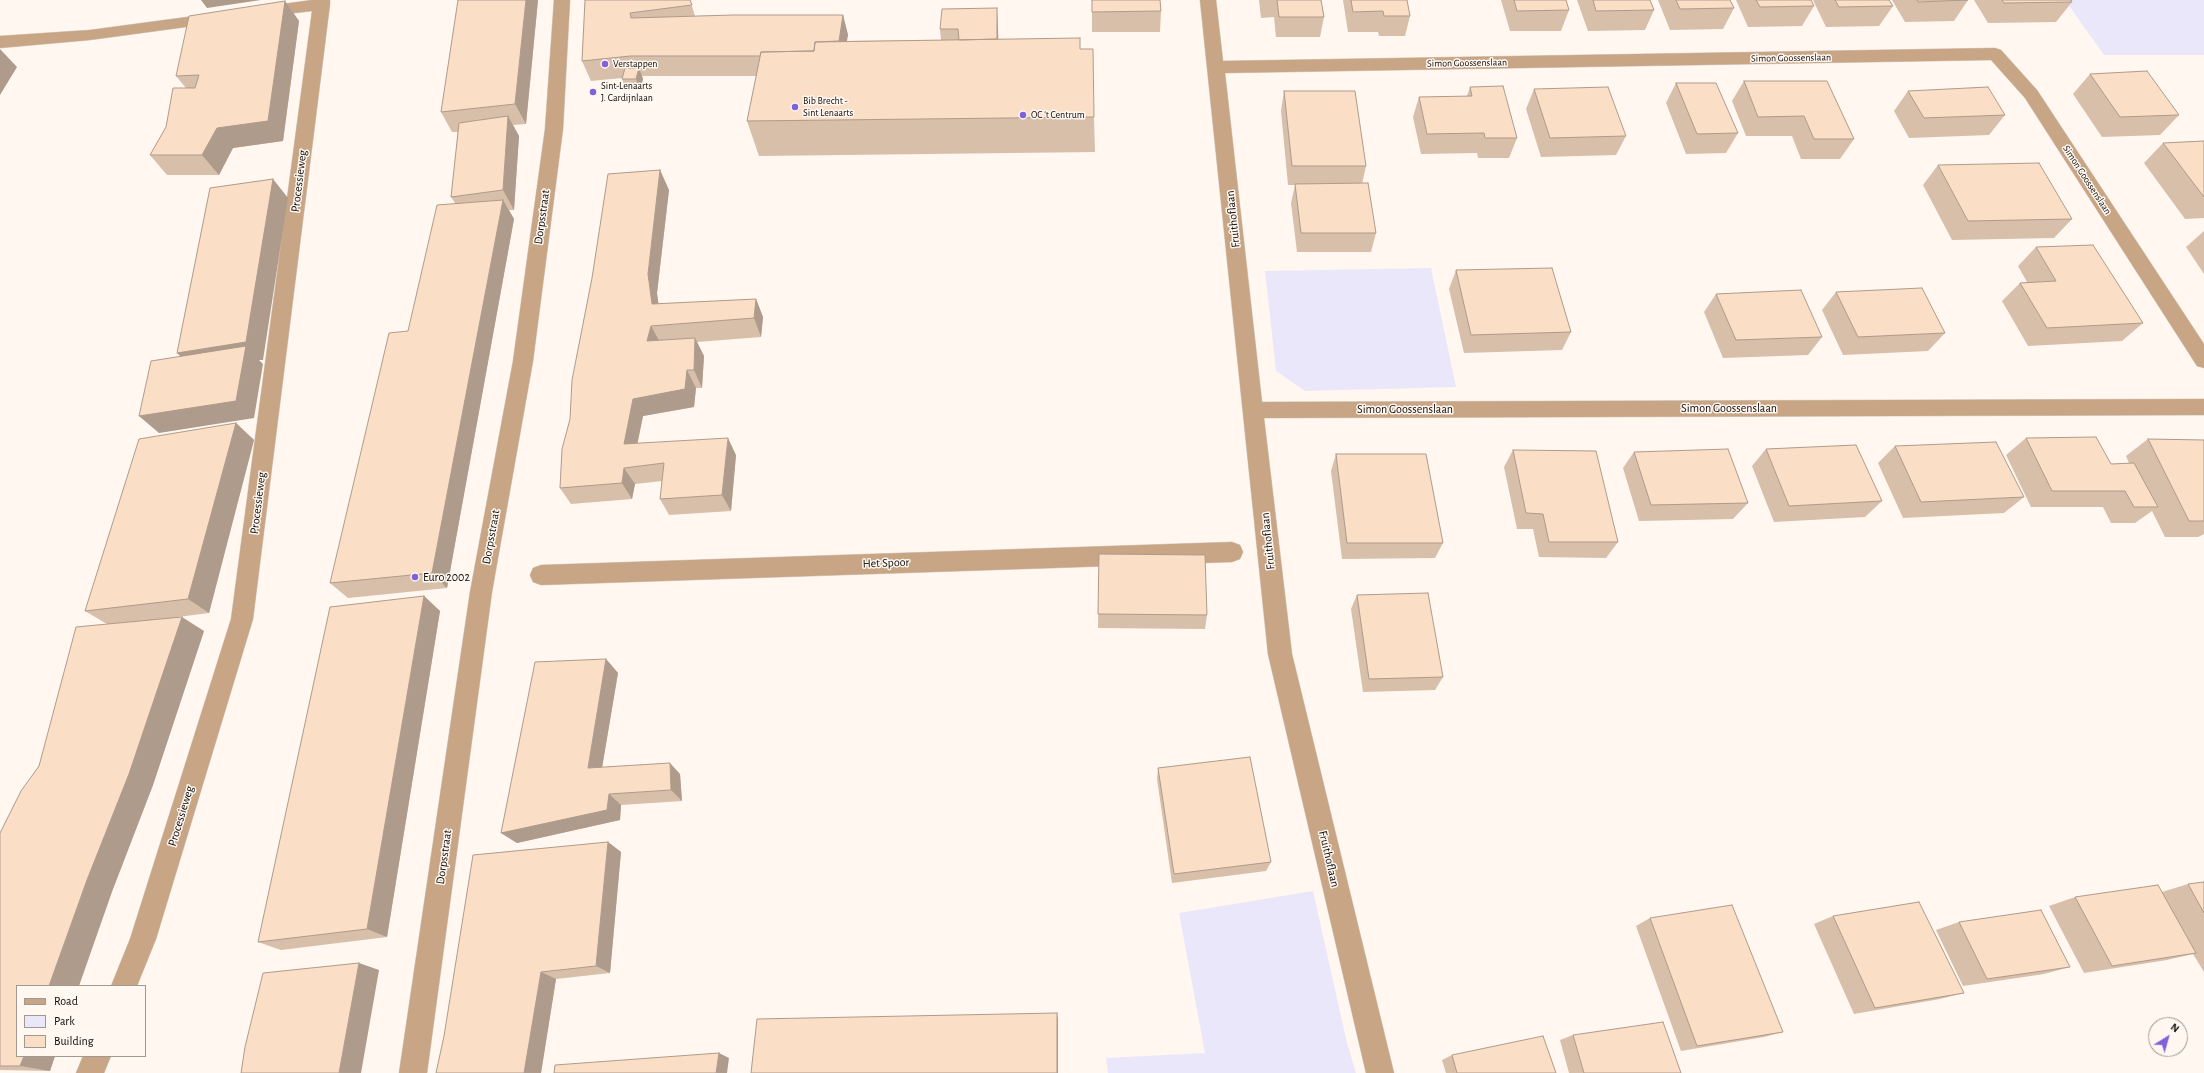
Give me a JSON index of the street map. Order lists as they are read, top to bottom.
{
  "streets": {
    "street": [
      "Simon Goossenslaan",
      "Processieweg",
      "Dorpsstraat",
      "Fruithoflaan",
      "Het Spoor"
    ]
  },
  "crossings": [
    ["Simon Goossenslaan", "Fruithoflaan"]
  ],
  "places": [
    "Verstappen",
    "Sint-Lenaarts J. Cardijnlaan",
    "Bib Brecht - Sint Lenaarts",
    "OC 't Centrum",
    "Euro 2002"
  ],
  "legend": ["Road", "Park", "Building"],
  "north": "top right"
}
